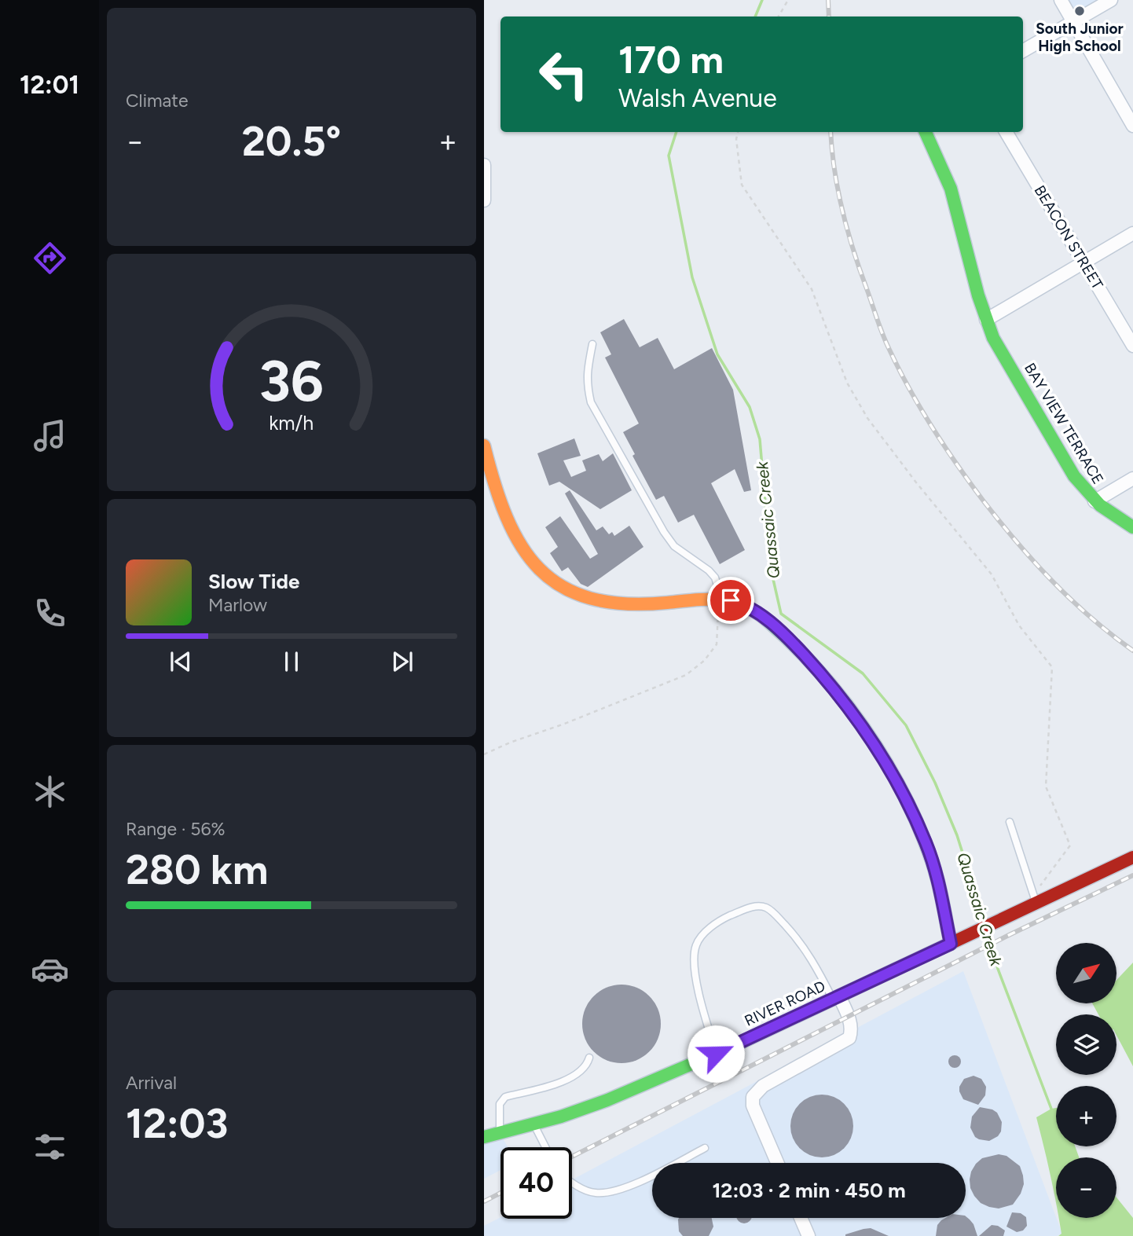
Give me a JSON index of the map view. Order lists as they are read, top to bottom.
{
  "streets": {
    "street": ["BEACON STREET", "BAY VIEW TERRACE", "RIVER ROAD"]
  },
  "water": ["Quassaic Creek"],
  "places": ["South Junior High School"],
  "north": "top right",
  "page": {
    "tabs": "12:01",
    "tile": [
      "Climate",
      ["Range · 56%", "280 km"],
      ["Arrival", "12:03"]
    ],
    "turn": ["170 m", "Walsh Avenue"],
    "heat": ["−", "20.5°", "+"],
    "song": ["Slow Tide", "Marlow"],
    "map_buttons": ["+", "−"],
    "limit": "40",
    "trip": "12:03 · 2 min · 450 m",
    "gauge": ["36", "km/h"]
  }
}
